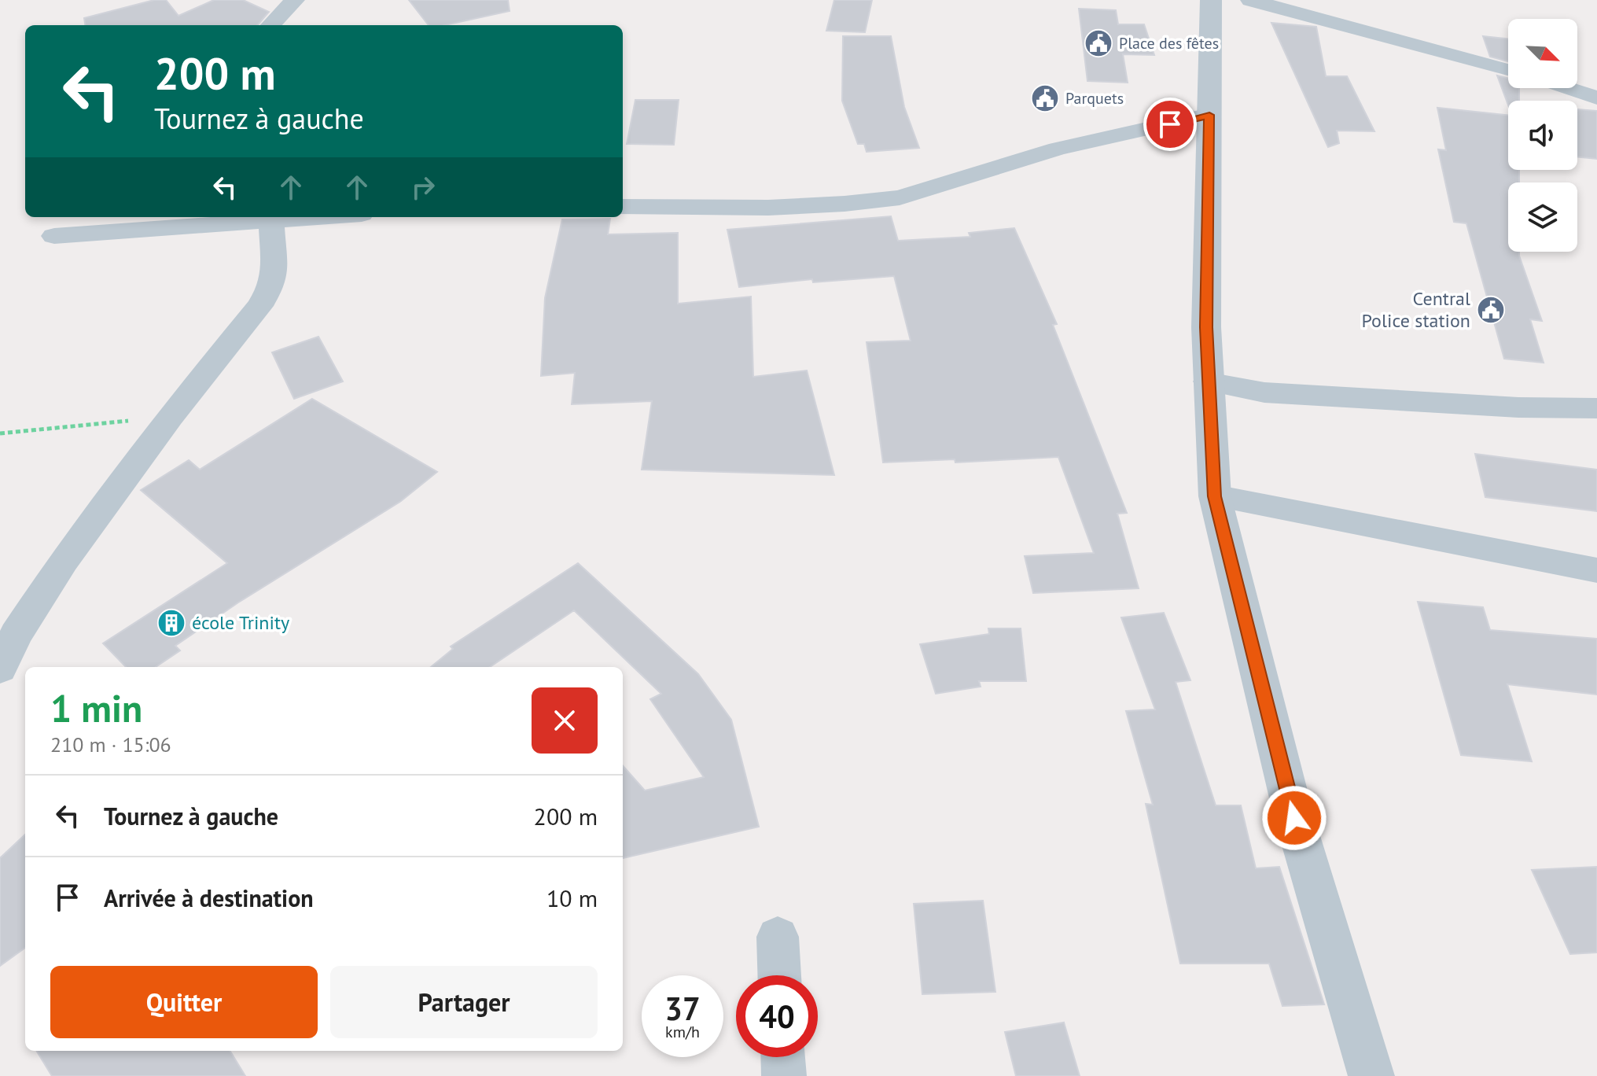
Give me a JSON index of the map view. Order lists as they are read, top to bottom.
{
  "places": {
    "public building": ["Place des fêtes", "Parquets", "Central Police station"],
    "building": ["école Trinity"]
  },
  "north": "bottom right",
  "page": {
    "turn": ["200 m", "Tournez à gauche"],
    "heading": ["1 min", "210 m · 15:06"],
    "list": [
      {
        "name": "Tournez à gauche",
        "value": "200 m"
      },
      {
        "name": "Arrivée à destination",
        "value": "10 m"
      }
    ],
    "buttons": ["Quitter", "Partager"],
    "speed": "37 km/h",
    "limit": "40"
  }
}
